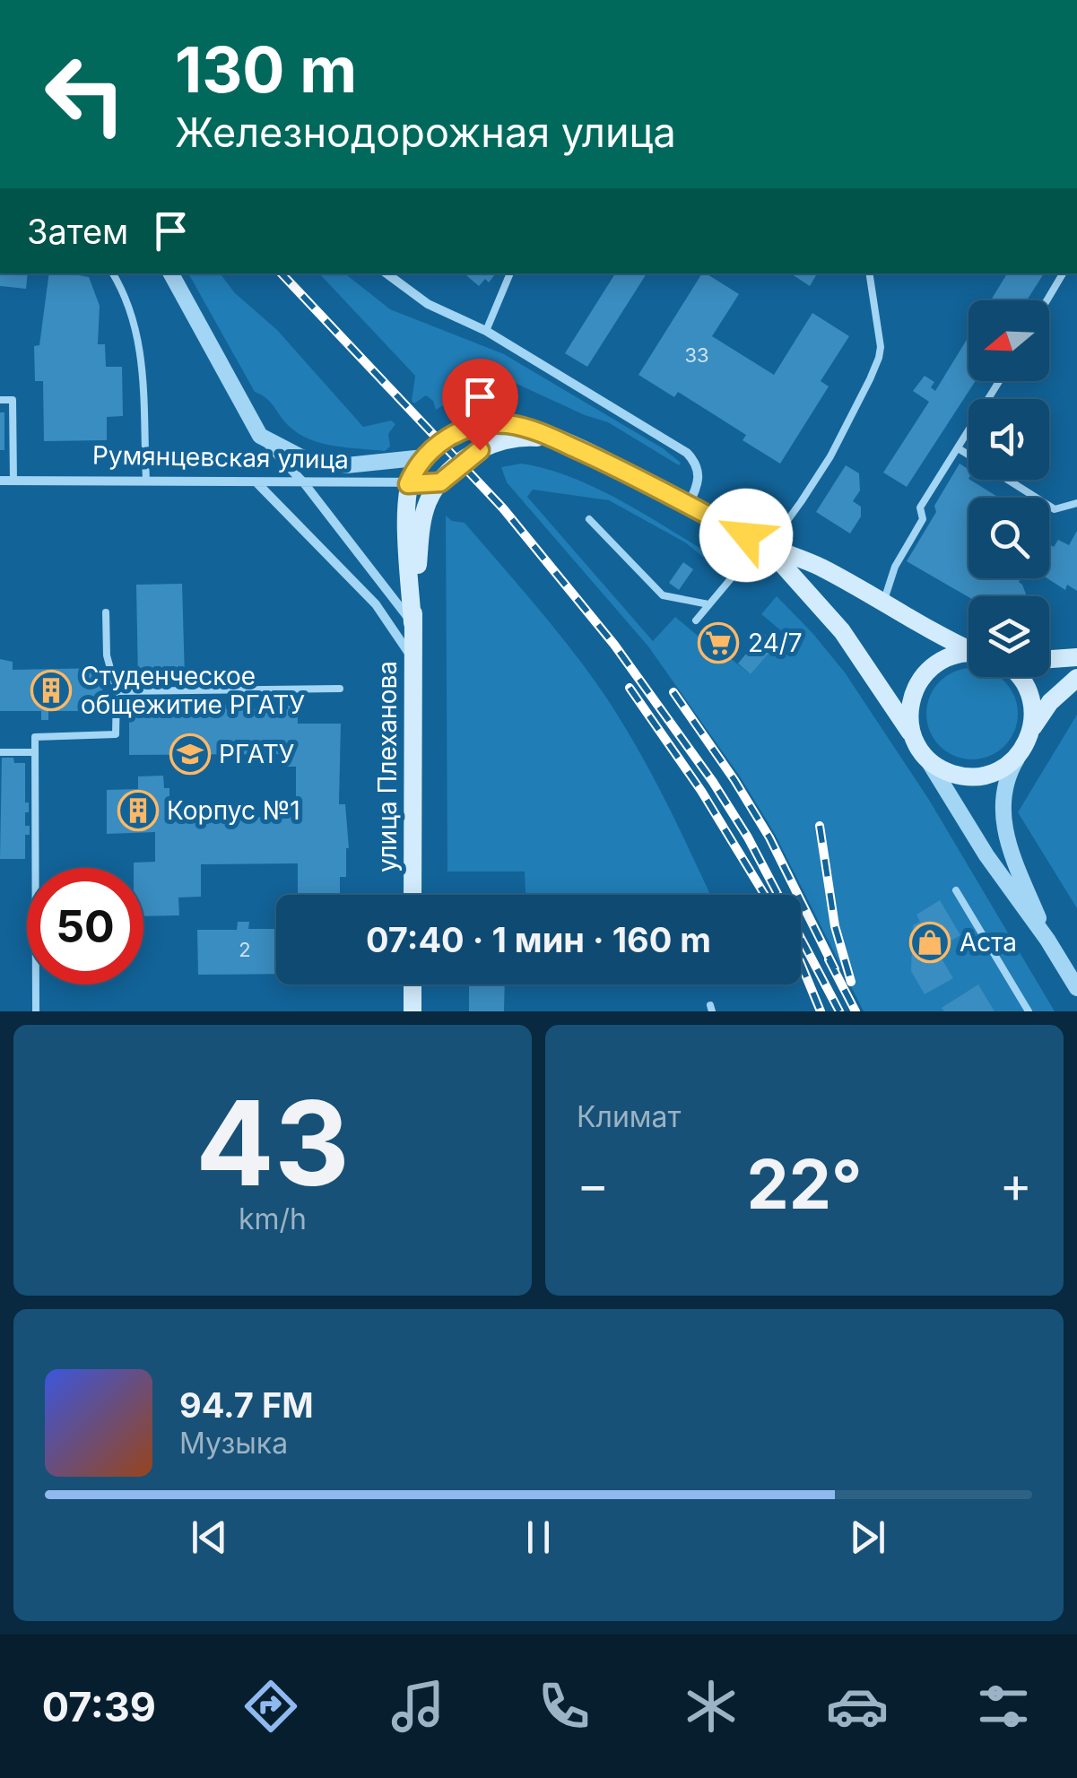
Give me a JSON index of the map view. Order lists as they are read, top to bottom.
{
  "streets": {
    "main road": ["улица Плеханова"],
    "street": ["Румянцевская улица"]
  },
  "crossings": [
    ["Румянцевская улица", "улица Плеханова"]
  ],
  "places": {
    "supermarket": ["24/7"],
    "building": ["Студенческое общежитие РГАТУ", "Корпус №1"],
    "school or university": ["РГАТУ"],
    "shop": ["Аста"]
  },
  "house_numbers": ["33", "2"],
  "north": "left",
  "page": {
    "turn": ["130 m", "Железнодорожная улица"],
    "then": "Затем",
    "limit": "50",
    "trip": "07:40 · 1 мин · 160 m",
    "tile": [
      ["43", "km/h"],
      "Климат"
    ],
    "heat": ["−", "22°", "+"],
    "song": ["94.7 FM", "Музыка"],
    "tabs": "07:39"
  }
}
